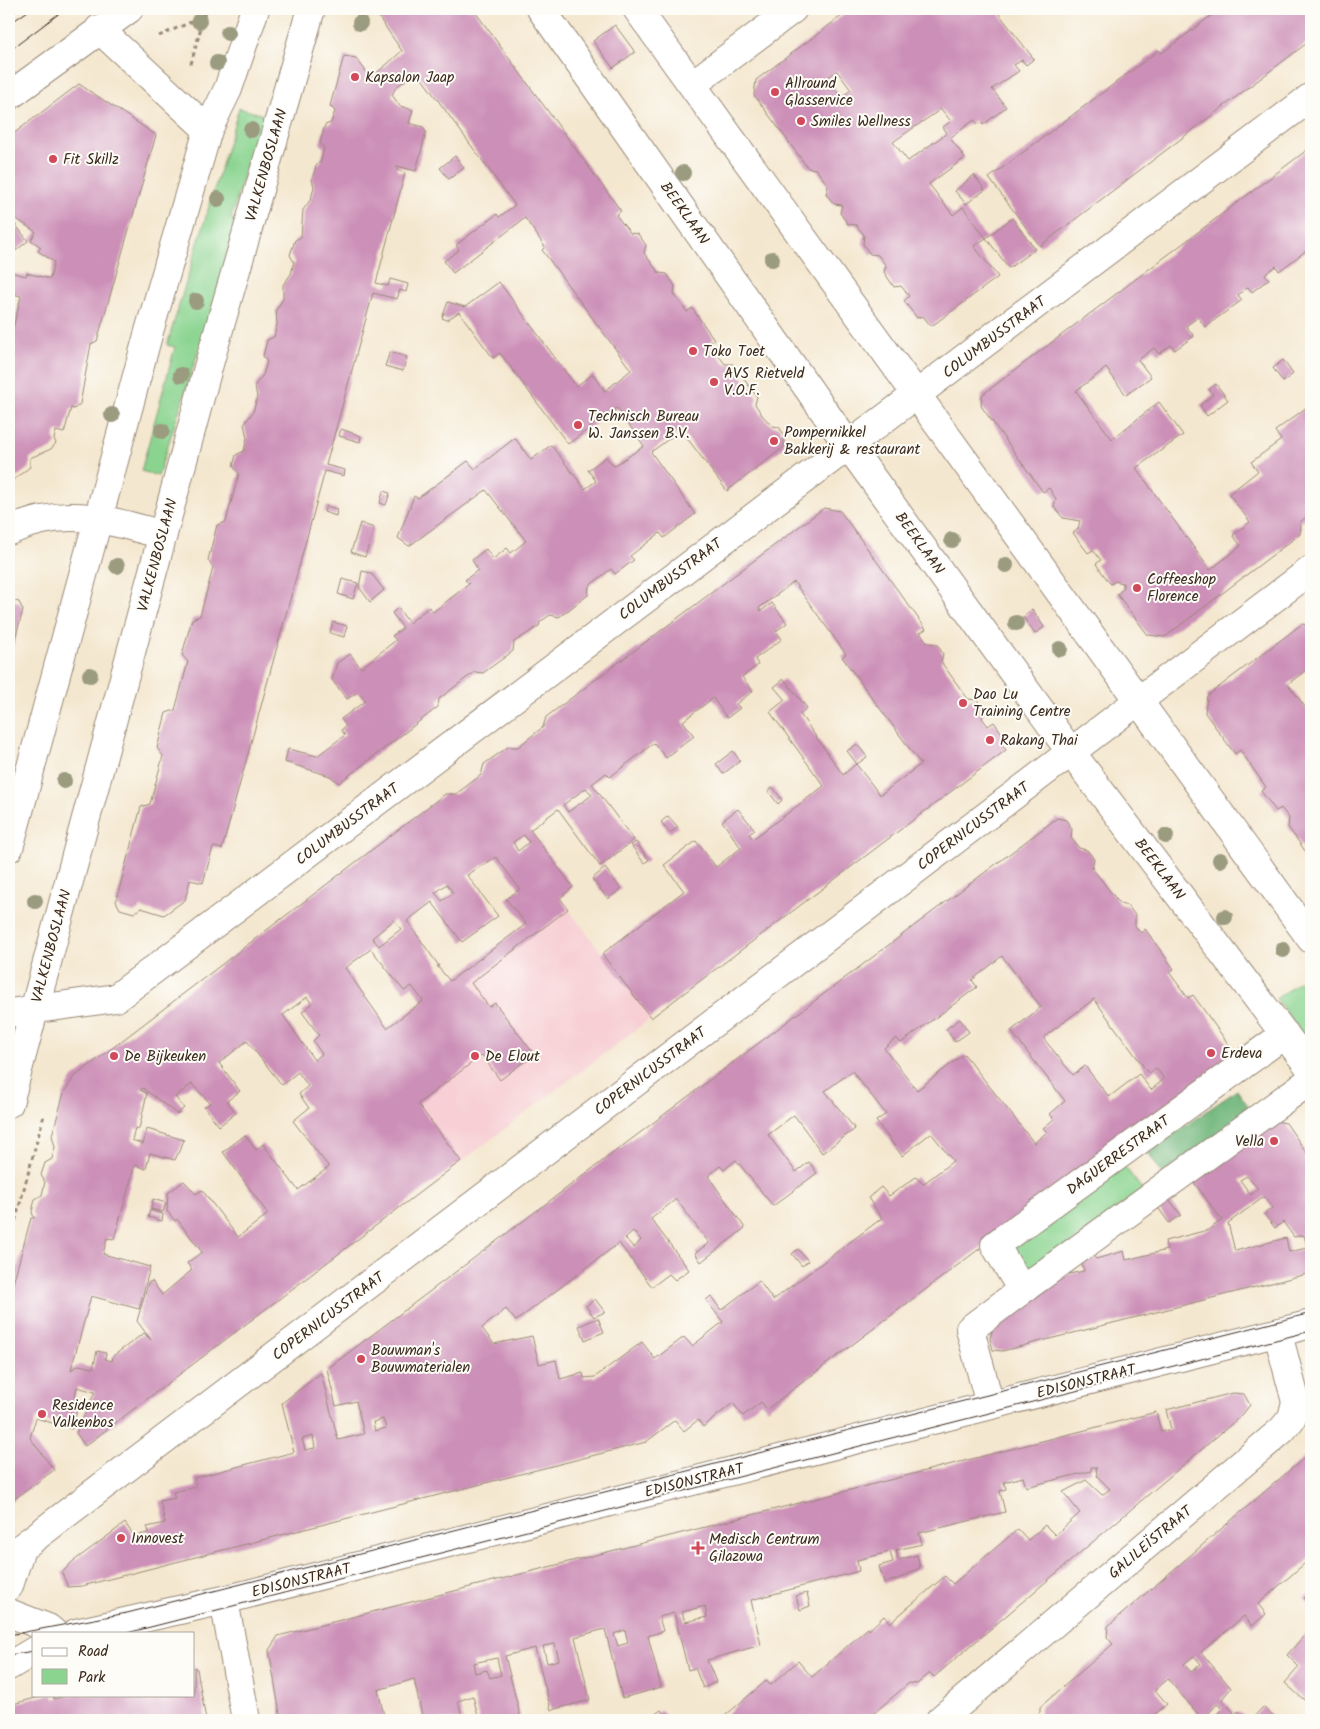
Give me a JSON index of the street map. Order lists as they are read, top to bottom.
{
  "streets": {
    "street": [
      "VALKENBOSLAAN",
      "BEEKLAAN",
      "COLUMBUSSTRAAT",
      "COPERNICUSSTRAAT",
      "DAGUERRESTRAAT",
      "EDISONSTRAAT",
      "GALILEÏSTRAAT"
    ]
  },
  "crossings": [
    ["VALKENBOSLAAN", "COLUMBUSSTRAAT"],
    ["BEEKLAAN", "COLUMBUSSTRAAT"],
    ["BEEKLAAN", "COPERNICUSSTRAAT"],
    ["BEEKLAAN", "DAGUERRESTRAAT"],
    ["EDISONSTRAAT", "GALILEÏSTRAAT"]
  ],
  "places": {
    "other": [
      "Kapsalon Jaap",
      "Allround Glasservice",
      "Smiles Wellness",
      "Fit Skillz",
      "Toko Toet",
      "AVS Rietveld V.O.F.",
      "Technisch Bureau W. Janssen B.V.",
      "Pompernikkel Bakkerij & restaurant",
      "Coffeeshop Florence",
      "Dao Lu Training Centre",
      "Rakang Thai",
      "Erdeva",
      "De Bijkeuken",
      "De Elout",
      "Vella",
      "Bouwman's Bouwmaterialen",
      "Residence Valkenbos",
      "Innovest"
    ],
    "health": ["Medisch Centrum Gilazowa"]
  },
  "legend": ["Road", "Park"]
}
